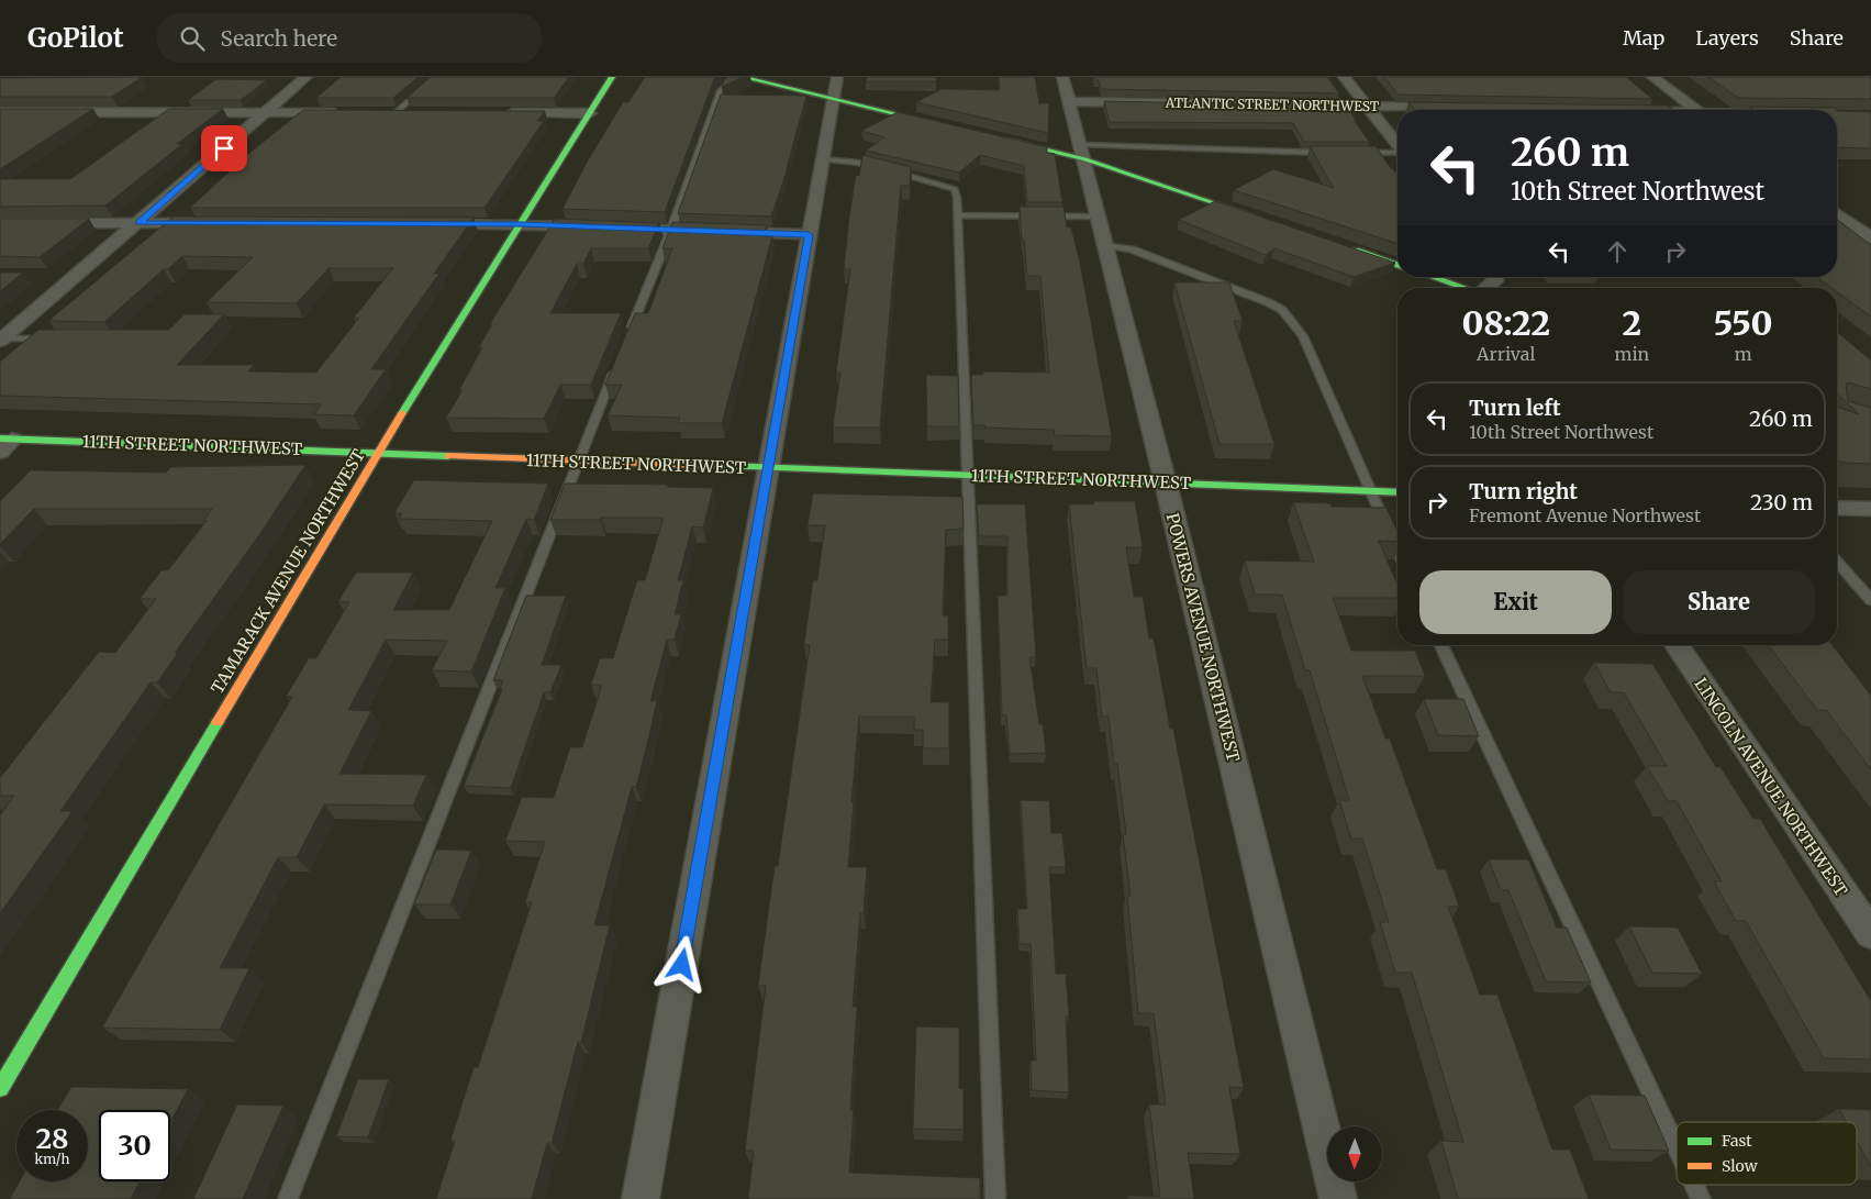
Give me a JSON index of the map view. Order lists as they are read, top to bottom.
{
  "streets": {
    "street": [
      "ATLANTIC STREET NORTHWEST",
      "11TH STREET NORTHWEST",
      "TAMARACK AVENUE NORTHWEST",
      "POWERS AVENUE NORTHWEST",
      "LINCOLN AVENUE NORTHWEST"
    ]
  },
  "crossings": [
    ["ATLANTIC STREET NORTHWEST", "POWERS AVENUE NORTHWEST"],
    ["11TH STREET NORTHWEST", "TAMARACK AVENUE NORTHWEST"],
    ["11TH STREET NORTHWEST", "POWERS AVENUE NORTHWEST"]
  ],
  "legend": ["Fast", "Slow"],
  "north": "bottom",
  "page": {
    "header": "GoPilot",
    "search": "Search here",
    "nav": ["Map", "Layers", "Share"],
    "turn": ["260 m", "10th Street Northwest"],
    "eta": [
      "08:22",
      "Arrival",
      "2",
      "min",
      "550",
      "m"
    ],
    "list": [
      {
        "name": "Turn left",
        "note": "10th Street Northwest",
        "value": "260 m"
      },
      {
        "name": "Turn right",
        "note": "Fremont Avenue Northwest",
        "value": "230 m"
      }
    ],
    "buttons": ["Exit", "Share"],
    "speed": "28 km/h",
    "limit": "30"
  }
}
